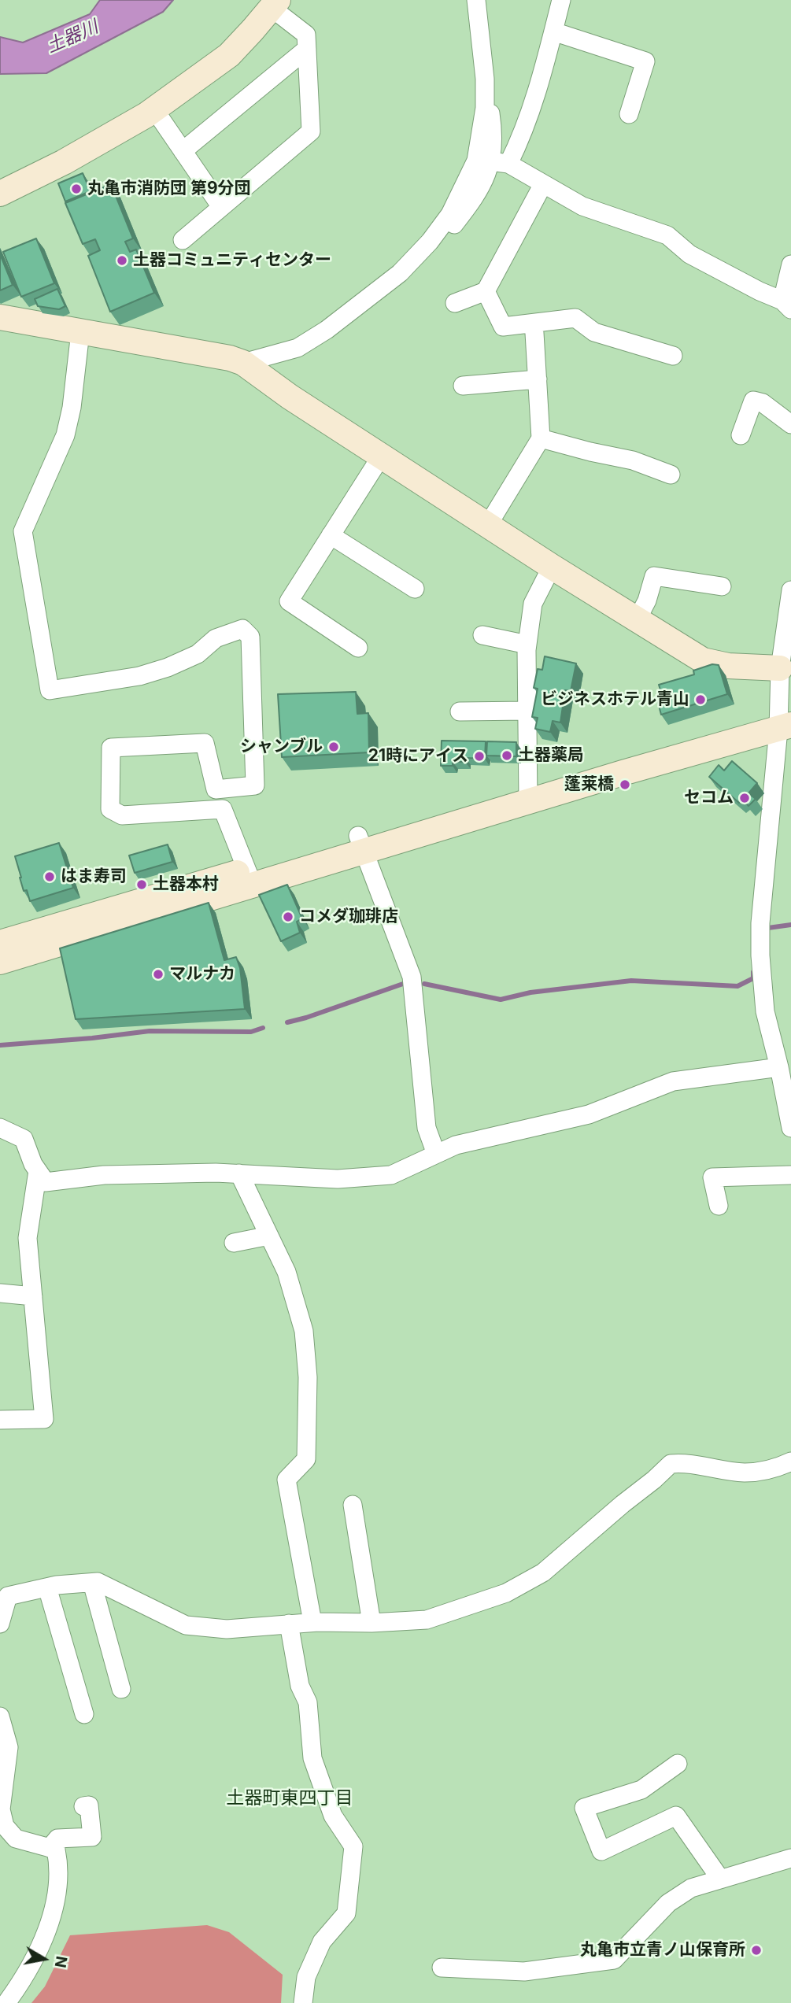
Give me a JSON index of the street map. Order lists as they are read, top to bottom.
{
  "districts": ["土器町東四丁目"],
  "water": ["土器川"],
  "places": [
    "丸亀市消防団 第9分団",
    "土器コミュニティセンター",
    "ビジネスホテル青山",
    "シャンブル",
    "土器薬局",
    "21時にアイス",
    "蓬莱橋",
    "セコム",
    "はま寿司",
    "土器本村",
    "コメダ珈琲店",
    "マルナカ",
    "丸亀市立青ノ山保育所"
  ],
  "north": "right"
}
